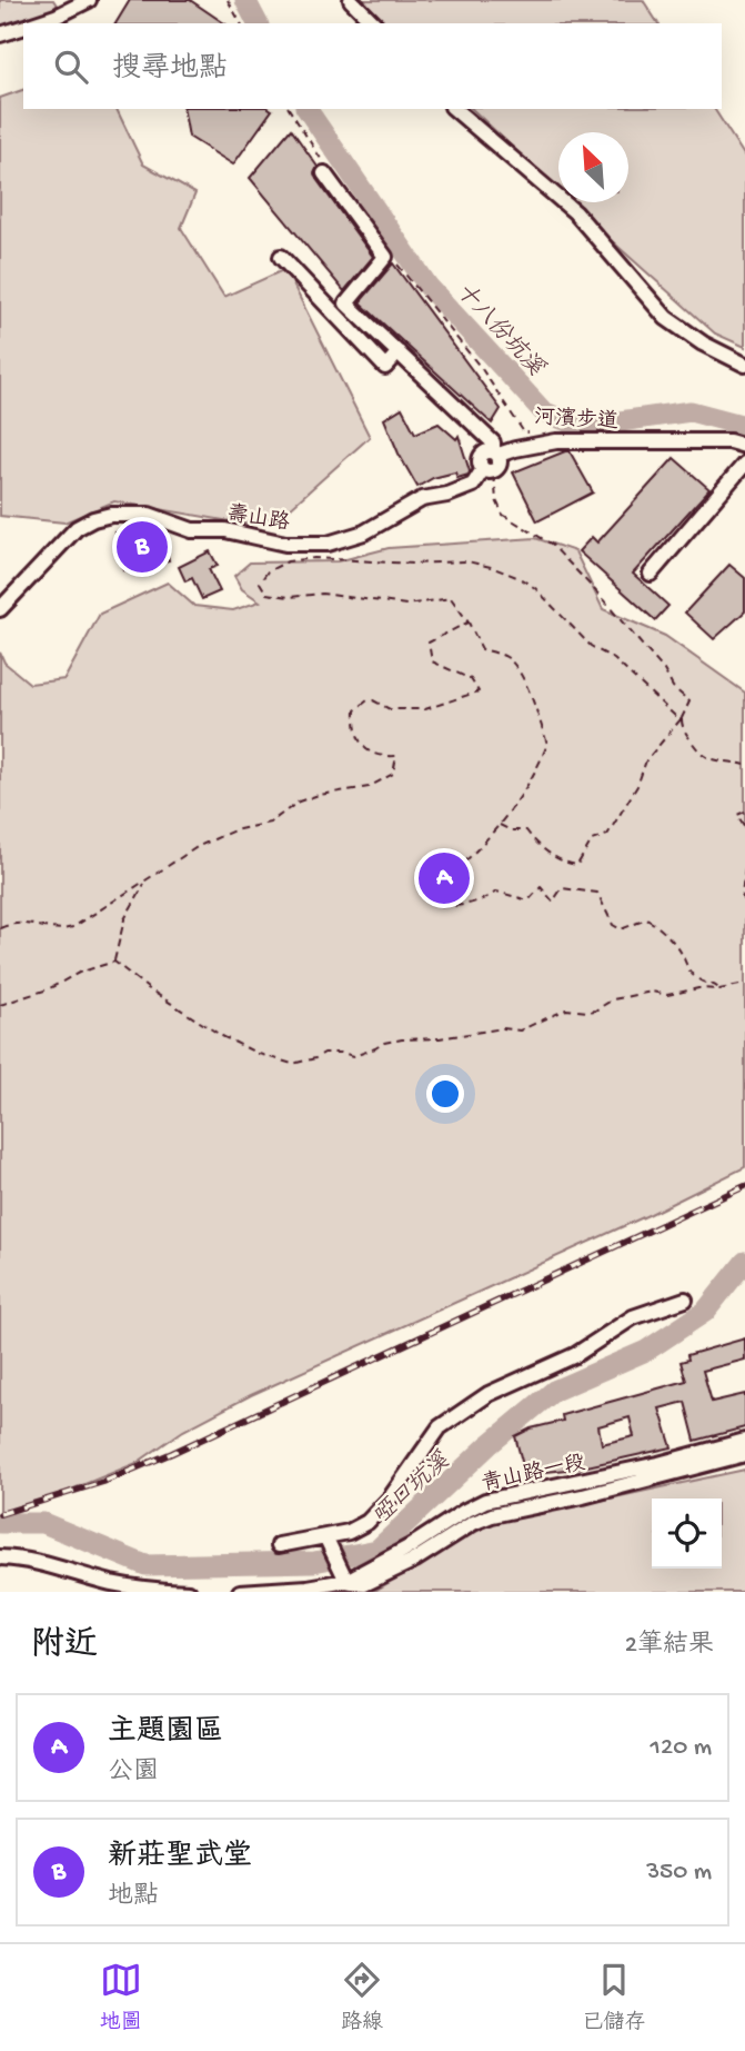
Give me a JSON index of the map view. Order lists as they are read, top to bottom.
{
  "streets": {
    "street": ["壽山路", "青山路一段"],
    "path": ["河濱步道"]
  },
  "water": ["十八份坑溪", "啞口坑溪"],
  "north": "top left",
  "page": {
    "search": "搜尋地點",
    "pins": ["B", "A"],
    "heading": ["附近", "2筆結果"],
    "list": [
      {
        "mark": "A",
        "name": "主題園區",
        "note": "公園",
        "value": "120 m"
      },
      {
        "mark": "B",
        "name": "新莊聖武堂",
        "note": "地點",
        "value": "350 m"
      }
    ],
    "nav": ["地圖", "路線", "已儲存"]
  }
}
